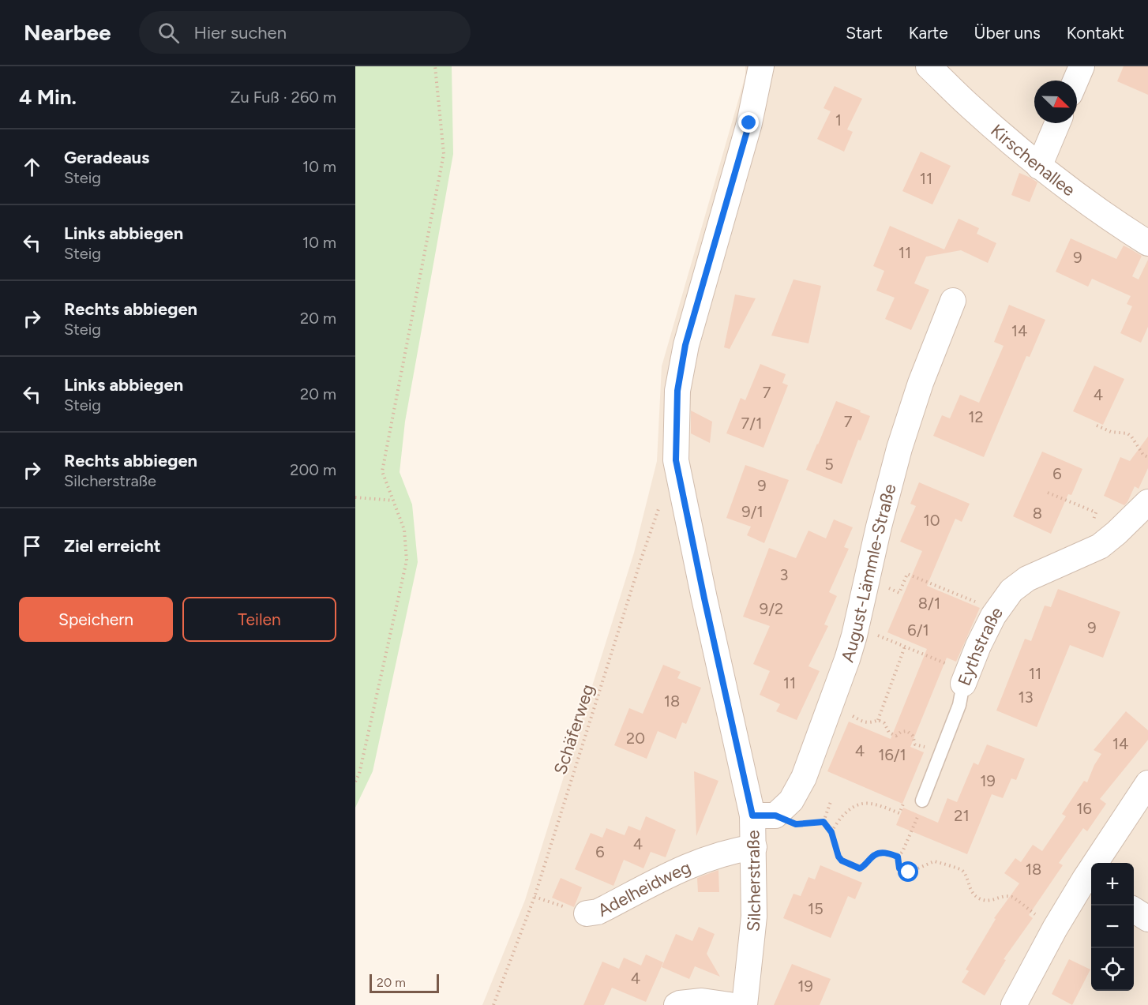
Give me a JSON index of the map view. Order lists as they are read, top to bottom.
{
  "streets": {
    "street": [
      "Kirschenallee",
      "August-Lämmle-Straße",
      "Eythstraße",
      "Silcherstraße",
      "Adelheidweg"
    ],
    "path": ["Schäferweg"]
  },
  "crossings": [
    ["August-Lämmle-Straße", "Silcherstraße"],
    ["Schäferweg", "Adelheidweg"],
    ["Silcherstraße", "Adelheidweg"]
  ],
  "house_numbers": [
    "1",
    "11",
    "11",
    "9",
    "14",
    "7",
    "4",
    "12",
    "7",
    "7/1",
    "5",
    "6",
    "9",
    "9/1",
    "8",
    "10",
    "3",
    "8/1",
    "9/2",
    "9",
    "6/1",
    "11",
    "11",
    "13",
    "18",
    "20",
    "14",
    "4",
    "16/1",
    "19",
    "16",
    "21",
    "4",
    "6",
    "18",
    "15",
    "4",
    "19"
  ],
  "scale_bar": "20 m",
  "north": "bottom right",
  "page": {
    "header": "Nearbee",
    "search": "Hier suchen",
    "nav": [
      "Start",
      "Karte",
      "Über uns",
      "Kontakt"
    ],
    "heading": ["4 Min.", "Zu Fuß · 260 m"],
    "list": [
      ["Geradeaus", "Steig", "10 m"],
      ["Links abbiegen", "Steig", "10 m"],
      ["Rechts abbiegen", "Steig", "20 m"],
      ["Links abbiegen", "Steig", "20 m"],
      ["Rechts abbiegen", "Silcherstraße", "200 m"],
      "Ziel erreicht"
    ],
    "buttons": ["Speichern", "Teilen"],
    "map_buttons": ["+", "−"],
    "scale": "20 m"
  }
}
